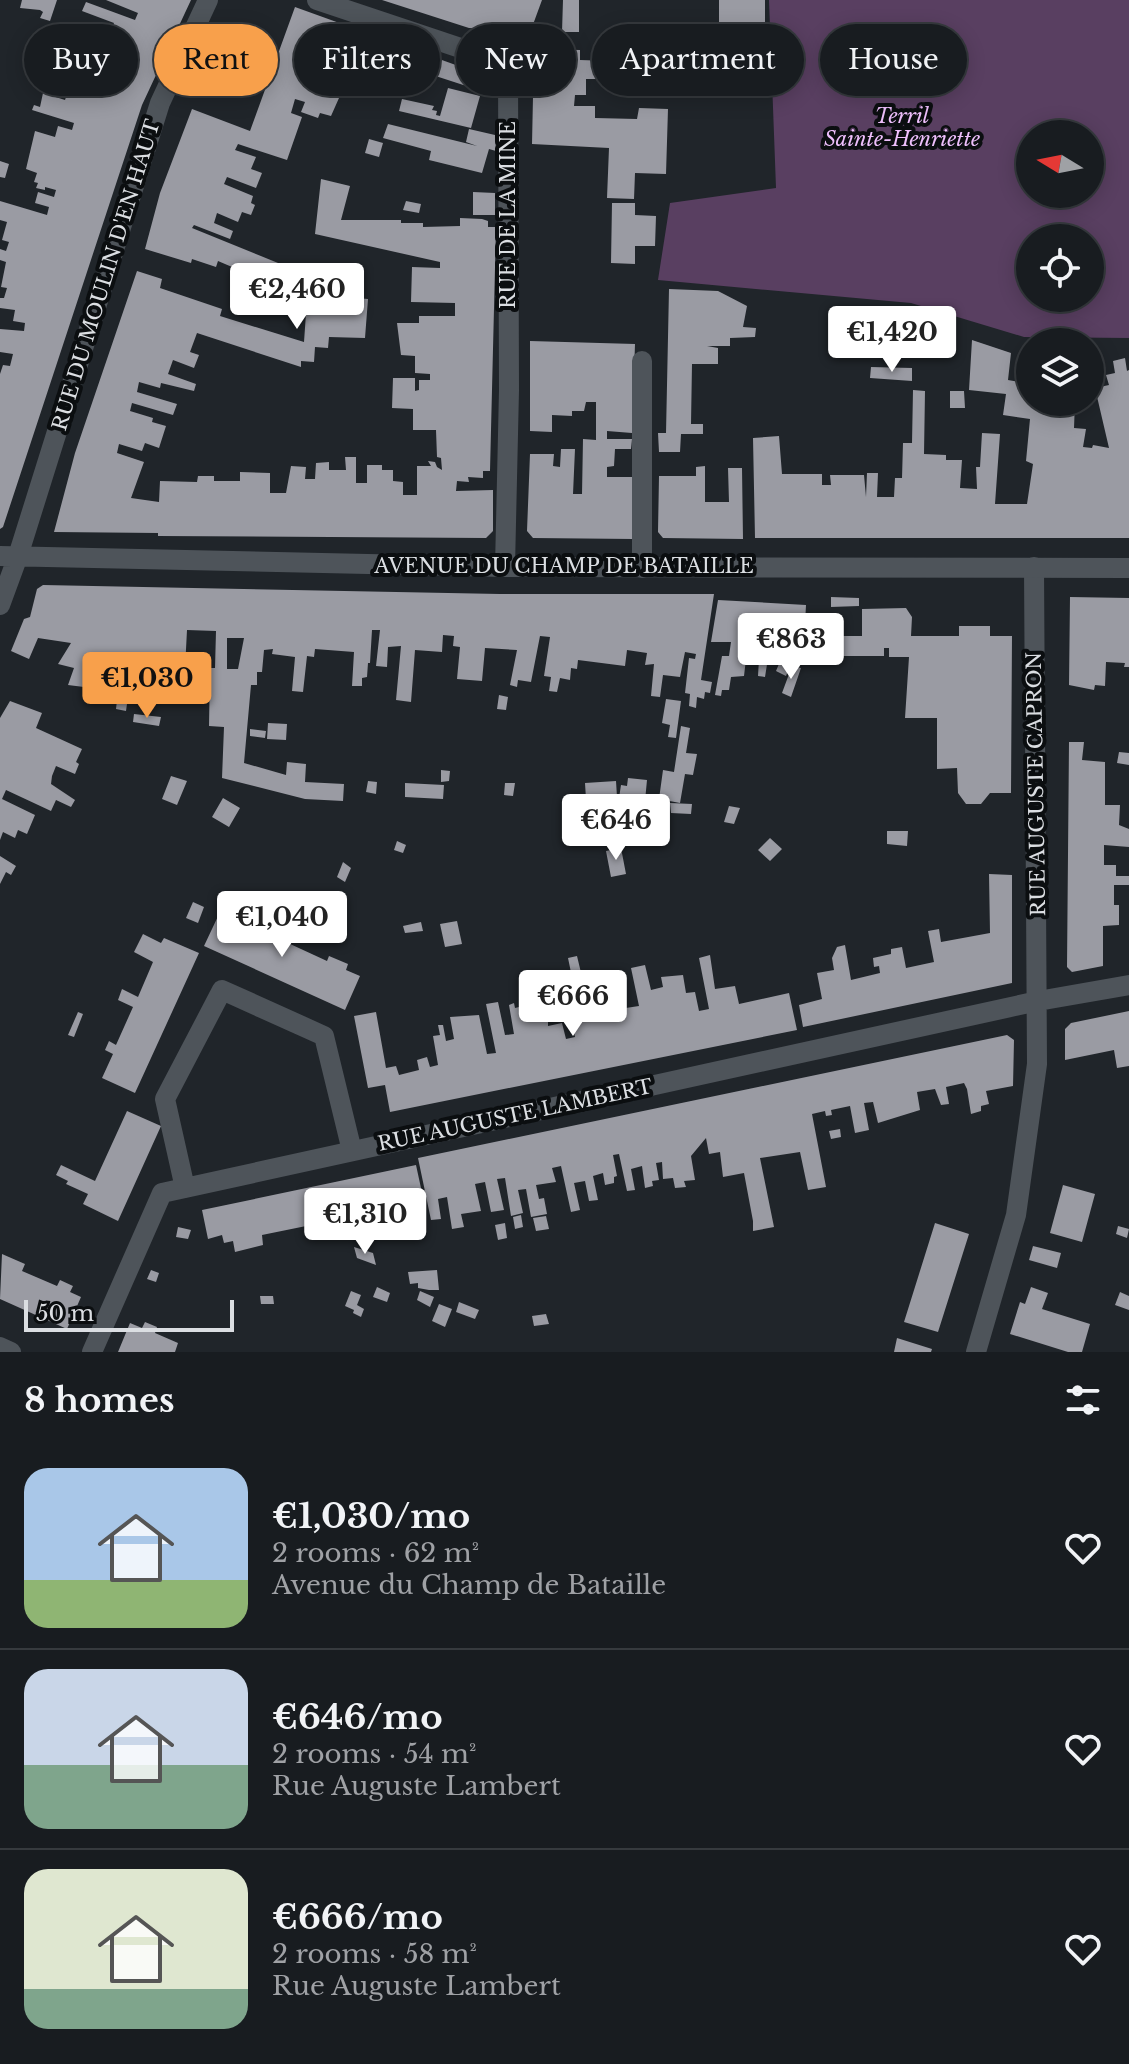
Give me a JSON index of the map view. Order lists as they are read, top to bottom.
{
  "streets": {
    "street": [
      "RUE DE LA MINE",
      "RUE DU MOULIN D'EN HAUT",
      "AVENUE DU CHAMP DE BATAILLE",
      "RUE AUGUSTE CAPRON",
      "RUE AUGUSTE LAMBERT"
    ]
  },
  "crossings": [
    ["RUE DE LA MINE", "AVENUE DU CHAMP DE BATAILLE"],
    ["RUE DU MOULIN D'EN HAUT", "AVENUE DU CHAMP DE BATAILLE"],
    ["AVENUE DU CHAMP DE BATAILLE", "RUE AUGUSTE CAPRON"],
    ["RUE AUGUSTE CAPRON", "RUE AUGUSTE LAMBERT"]
  ],
  "parks": ["Terril Sainte-Henriette"],
  "scale_bar": "50 m",
  "north": "left",
  "page": {
    "chip": [
      "Buy",
      "Rent",
      "Filters",
      "New",
      "Apartment",
      "House"
    ],
    "price": [
      "€2,460",
      "€1,420",
      "€863",
      "€1,030",
      "€646",
      "€1,040",
      "€666",
      "€1,310"
    ],
    "scale": "50 m",
    "heading": "8 homes",
    "list": [
      {
        "name": "€1,030/mo",
        "note": "2 rooms · 62 m² · Avenue du Champ de Bataille"
      },
      {
        "name": "€646/mo",
        "note": "2 rooms · 54 m² · Rue Auguste Lambert"
      },
      {
        "name": "€666/mo",
        "note": "2 rooms · 58 m² · Rue Auguste Lambert"
      }
    ]
  }
}
